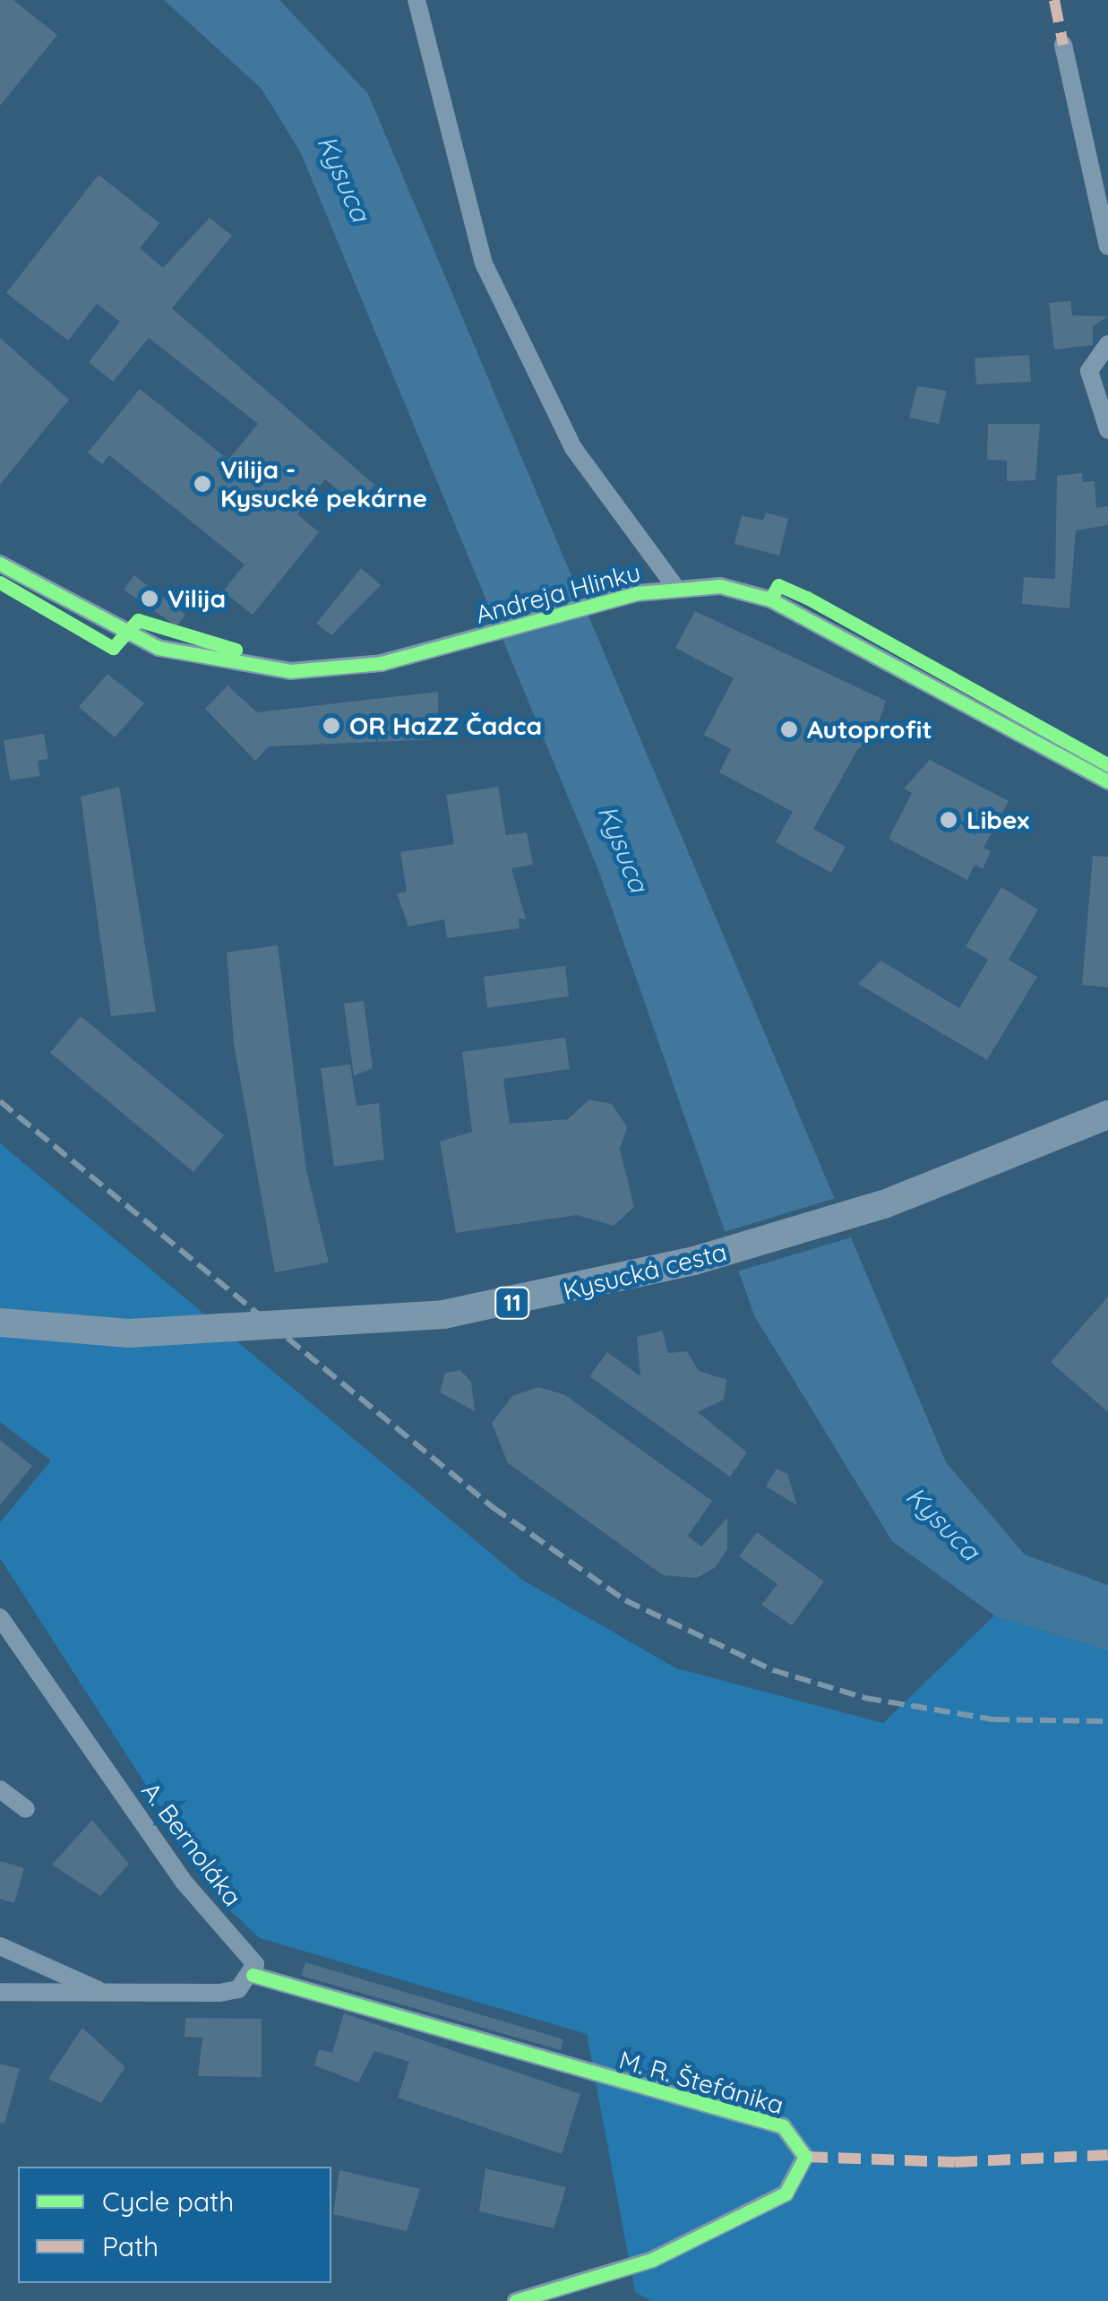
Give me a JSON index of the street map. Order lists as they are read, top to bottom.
{
  "streets": {
    "main road": ["Kysucká cesta", "11"],
    "street": ["Andreja Hlinku", "A. Bernoláka", "M. R. Štefánika"]
  },
  "crossings": [
    ["A. Bernoláka", "M. R. Štefánika"]
  ],
  "water": ["Kysuca"],
  "places": [
    "Vilija - Kysucké pekárne",
    "Vilija",
    "OR HaZZ Čadca",
    "Autoprofit",
    "Libex"
  ],
  "legend": ["Cycle path", "Path"]
}
